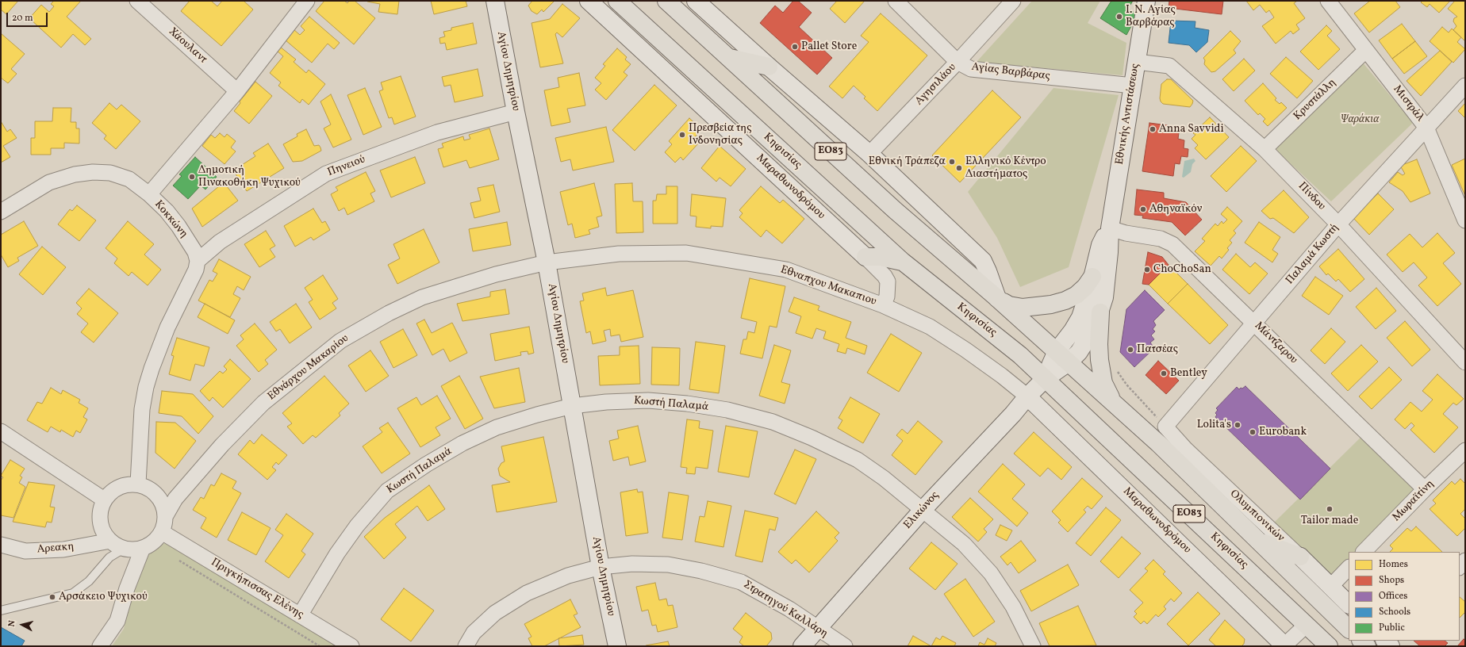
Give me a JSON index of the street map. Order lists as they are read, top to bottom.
{
  "streets": {
    "main road": ["Κηφισίας", "ΕΟ83"],
    "street": [
      "Χάουλαντ",
      "Αγίου Δημητρίου",
      "Αγίας Βαρβάρας",
      "Αγησιλάου",
      "Κρυστάλλη",
      "Μιστράλ",
      "Εθνικής Αντιστάσεως",
      "Πηνειού",
      "Μαραθωνοδρόμου",
      "Πίνδου",
      "Κοκκώνη",
      "Παλαμά Κωστή",
      "Εθναπχου Μακαπιου",
      "Μάντζαρου",
      "Εθνάρχου Μακαρίου",
      "Κωστή Παλαμά",
      "Μωραϊτίνη",
      "Ελικώνος",
      "Ολυμπιονικών",
      "Αρεακη",
      "Πριγκήπισσας Ελένης",
      "Στρατηγού Καλλάρη"
    ]
  },
  "crossings": [
    ["Χάουλαντ", "Κοκκώνη"],
    ["Αγίου Δημητρίου", "Πηνειού"],
    ["Αγίου Δημητρίου", "Εθναπχου Μακαπιου"],
    ["Αγίου Δημητρίου", "Εθνάρχου Μακαρίου"],
    ["Αγίου Δημητρίου", "Κωστή Παλαμά"],
    ["Αγίου Δημητρίου", "Στρατηγού Καλλάρη"],
    ["Αγίας Βαρβάρας", "Αγησιλάου"],
    ["Αγίας Βαρβάρας", "Εθνικής Αντιστάσεως"],
    ["Κρυστάλλη", "Μιστράλ"],
    ["Κρυστάλλη", "Πίνδου"],
    ["Μιστράλ", "Παλαμά Κωστή"],
    ["Εθνικής Αντιστάσεως", "Κηφισίας"],
    ["Εθνικής Αντιστάσεως", "ΕΟ83"],
    ["Εθνικής Αντιστάσεως", "Πίνδου"],
    ["Εθνικής Αντιστάσεως", "Μάντζαρου"],
    ["Εθνικής Αντιστάσεως", "Ελικώνος"],
    ["Κηφισίας", "Ελικώνος"],
    ["Πηνειού", "Κοκκώνη"],
    ["Μαραθωνοδρόμου", "Εθναπχου Μακαπιου"],
    ["Μαραθωνοδρόμου", "Ελικώνος"],
    ["Πίνδου", "Παλαμά Κωστή"],
    ["Παλαμά Κωστή", "Μάντζαρου"],
    ["Παλαμά Κωστή", "Ολυμπιονικών"],
    ["Εθναπχου Μακαπιου", "Εθνάρχου Μακαρίου"],
    ["Εθναπχου Μακαπιου", "Ελικώνος"],
    ["Μάντζαρου", "Μωραϊτίνη"],
    ["Εθνάρχου Μακαρίου", "Αρεακη"],
    ["Εθνάρχου Μακαρίου", "Πριγκήπισσας Ελένης"],
    ["Κωστή Παλαμά", "Ελικώνος"],
    ["Κωστή Παλαμά", "Πριγκήπισσας Ελένης"],
    ["Ελικώνος", "Στρατηγού Καλλάρη"],
    ["Αρεακη", "Πριγκήπισσας Ελένης"]
  ],
  "parks": ["Ψαράκια"],
  "places": [
    "Ι. Ν. Αγίας Βαρβάρας",
    "Pallet Store",
    "Anna Savvidi",
    "Πρεσβεία της Ινδονησίας",
    "Εθνική Τράπεζα",
    "Ελληνικό Κέντρο Διαστήματος",
    "Δημοτική Πινακοθήκη Ψυχικού",
    "Αθηναϊκόν",
    "ChoChoSan",
    "Πατσέας",
    "Bentley",
    "Lolita's",
    "Eurobank",
    "Tailor made",
    "Αρσάκειο Ψυχικού"
  ],
  "legend": [
    "Homes",
    "Shops",
    "Offices",
    "Schools",
    "Public"
  ],
  "scale_bar": "20 m",
  "north": "left"
}
